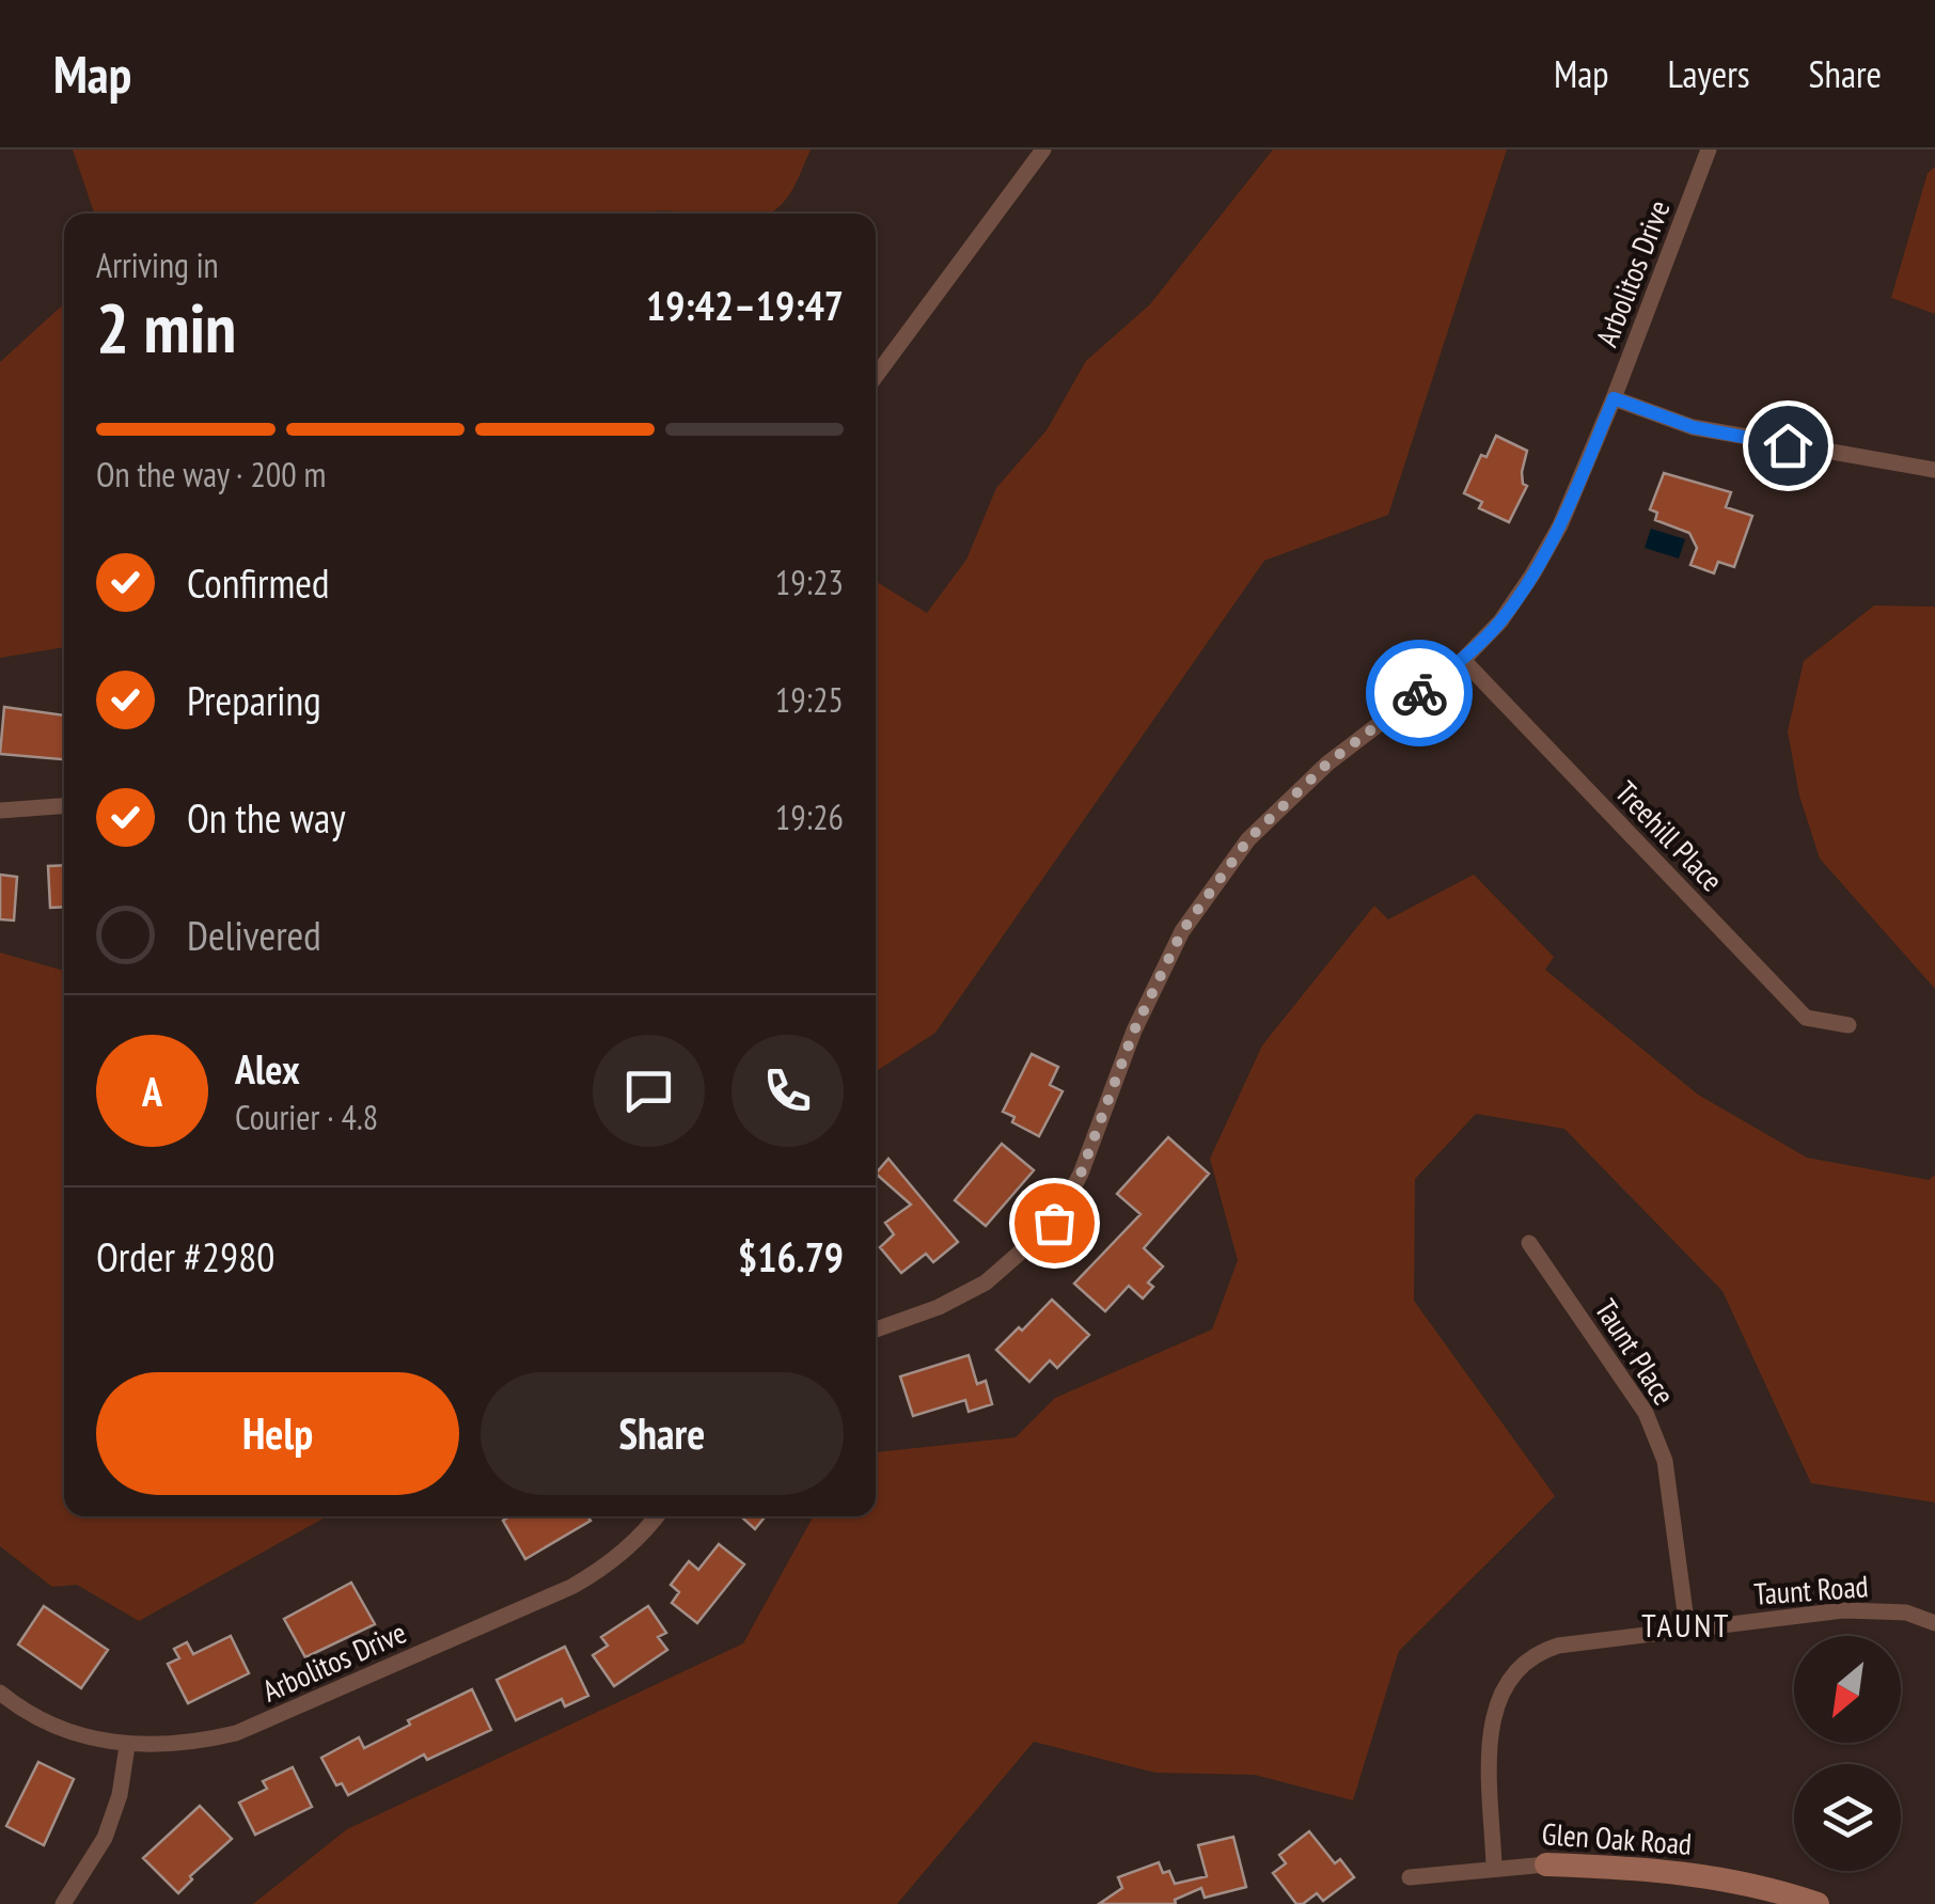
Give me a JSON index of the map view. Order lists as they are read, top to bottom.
{
  "streets": {
    "street": [
      "Arbolitos Drive",
      "Treehill Place",
      "Taunt Place",
      "Taunt Road",
      "Glen Oak Road"
    ]
  },
  "crossings": [
    ["Arbolitos Drive", "Treehill Place"],
    ["Taunt Place", "Taunt Road"],
    ["Taunt Road", "Glen Oak Road"]
  ],
  "districts": ["TAUNT"],
  "north": "bottom left",
  "page": {
    "header": "Map",
    "nav": ["Map", "Layers", "Share"],
    "heading": ["2 min", "Arriving in", "19:42–19:47"],
    "panel": [
      "Alex",
      "Courier · 4.8",
      "Order #2980",
      "$16.79"
    ],
    "bar": "On the way · 200 m",
    "list": [
      ["Confirmed", "19:23"],
      ["Preparing", "19:25"],
      ["On the way", "19:26"],
      "Delivered"
    ],
    "round": "A",
    "buttons": ["Help", "Share"]
  }
}
